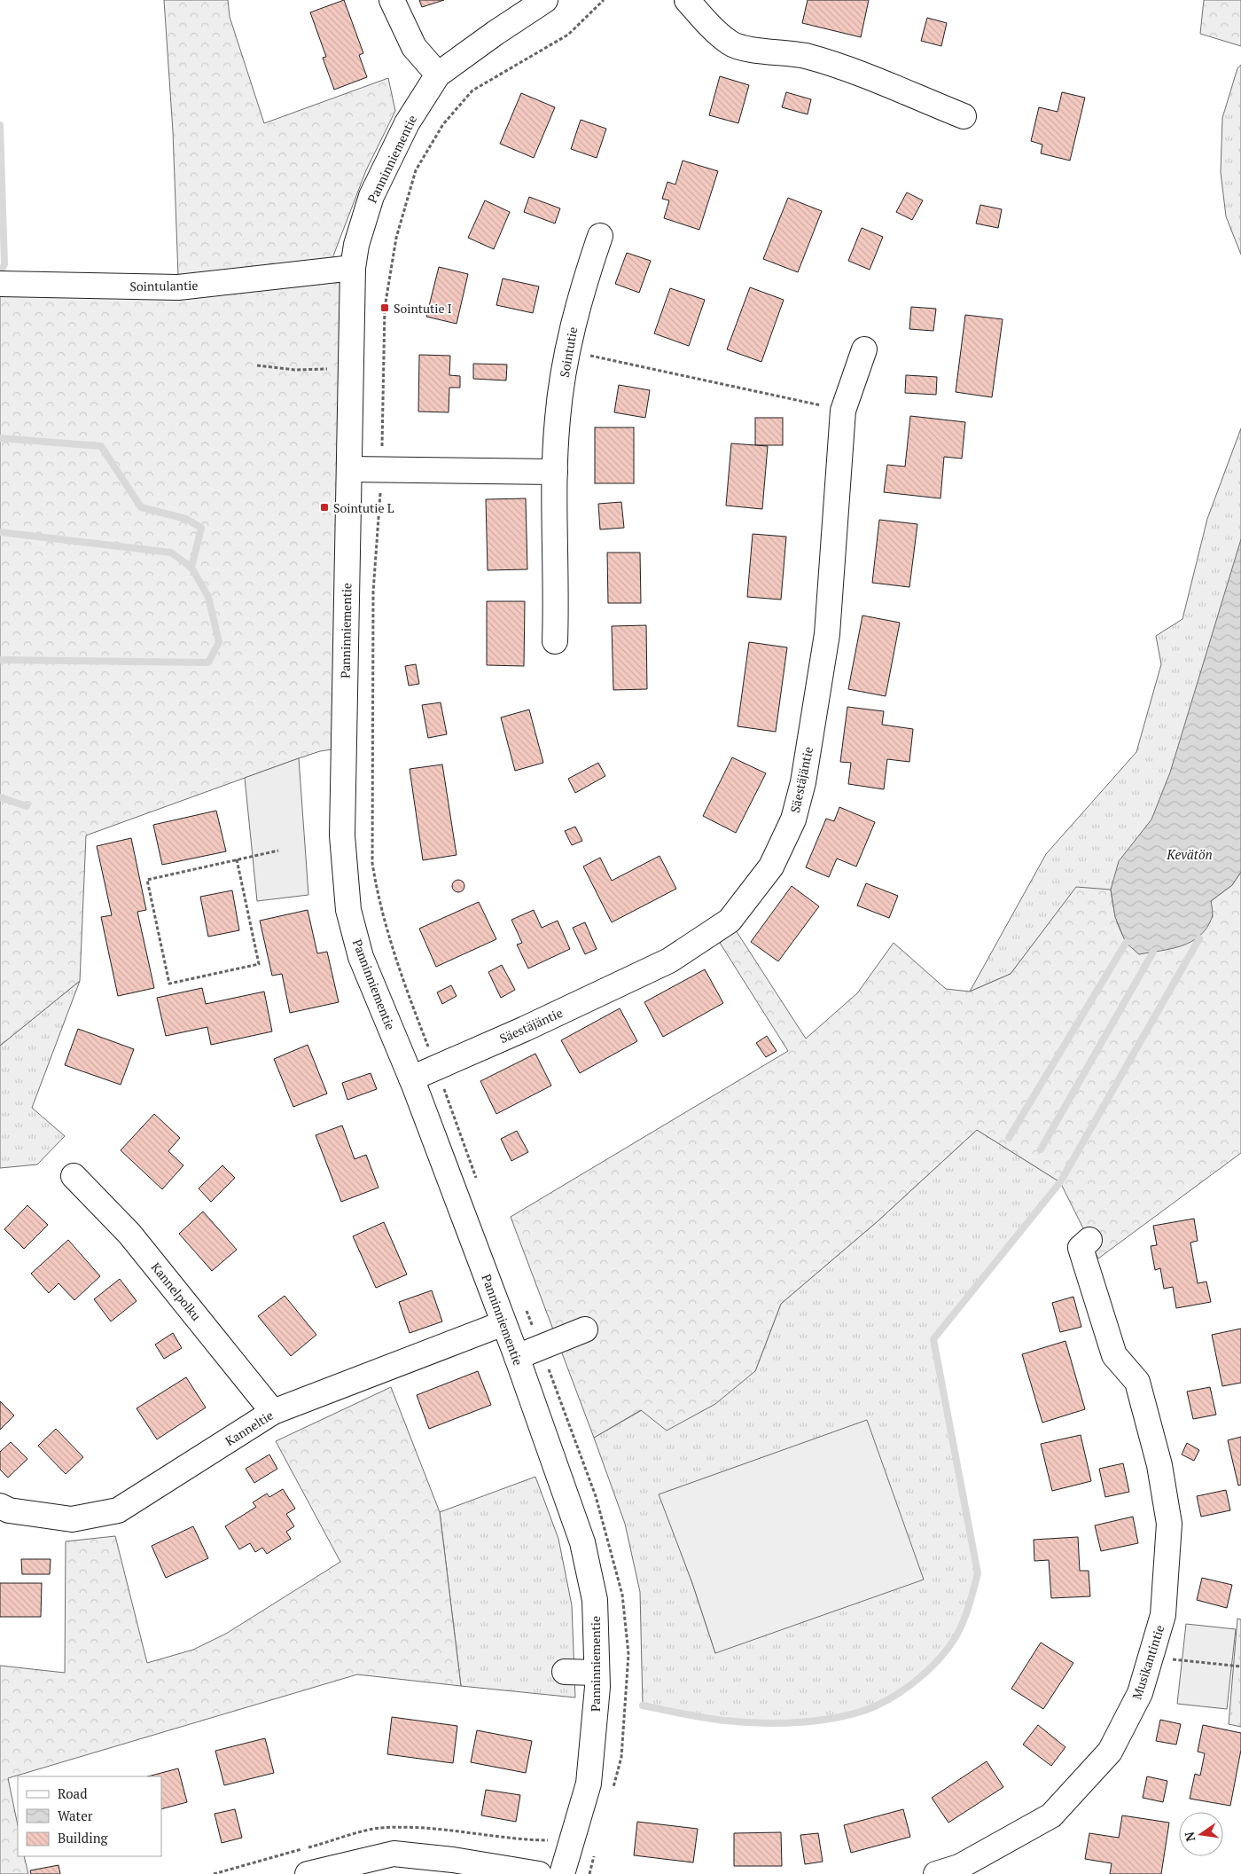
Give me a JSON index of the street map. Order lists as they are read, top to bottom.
{
  "streets": {
    "street": [
      "Panninniementie",
      "Sointulantie",
      "Sointutie",
      "Säestäjäntie",
      "Kannelpolku",
      "Kanneltie",
      "Musikantintie"
    ]
  },
  "crossings": [
    ["Panninniementie", "Sointulantie"],
    ["Panninniementie", "Säestäjäntie"],
    ["Panninniementie", "Kanneltie"],
    ["Kannelpolku", "Kanneltie"]
  ],
  "water": ["Kevätön"],
  "places": {
    "transit": ["Sointutie I", "Sointutie L"]
  },
  "legend": ["Road", "Water", "Building"],
  "north": "left"
}
